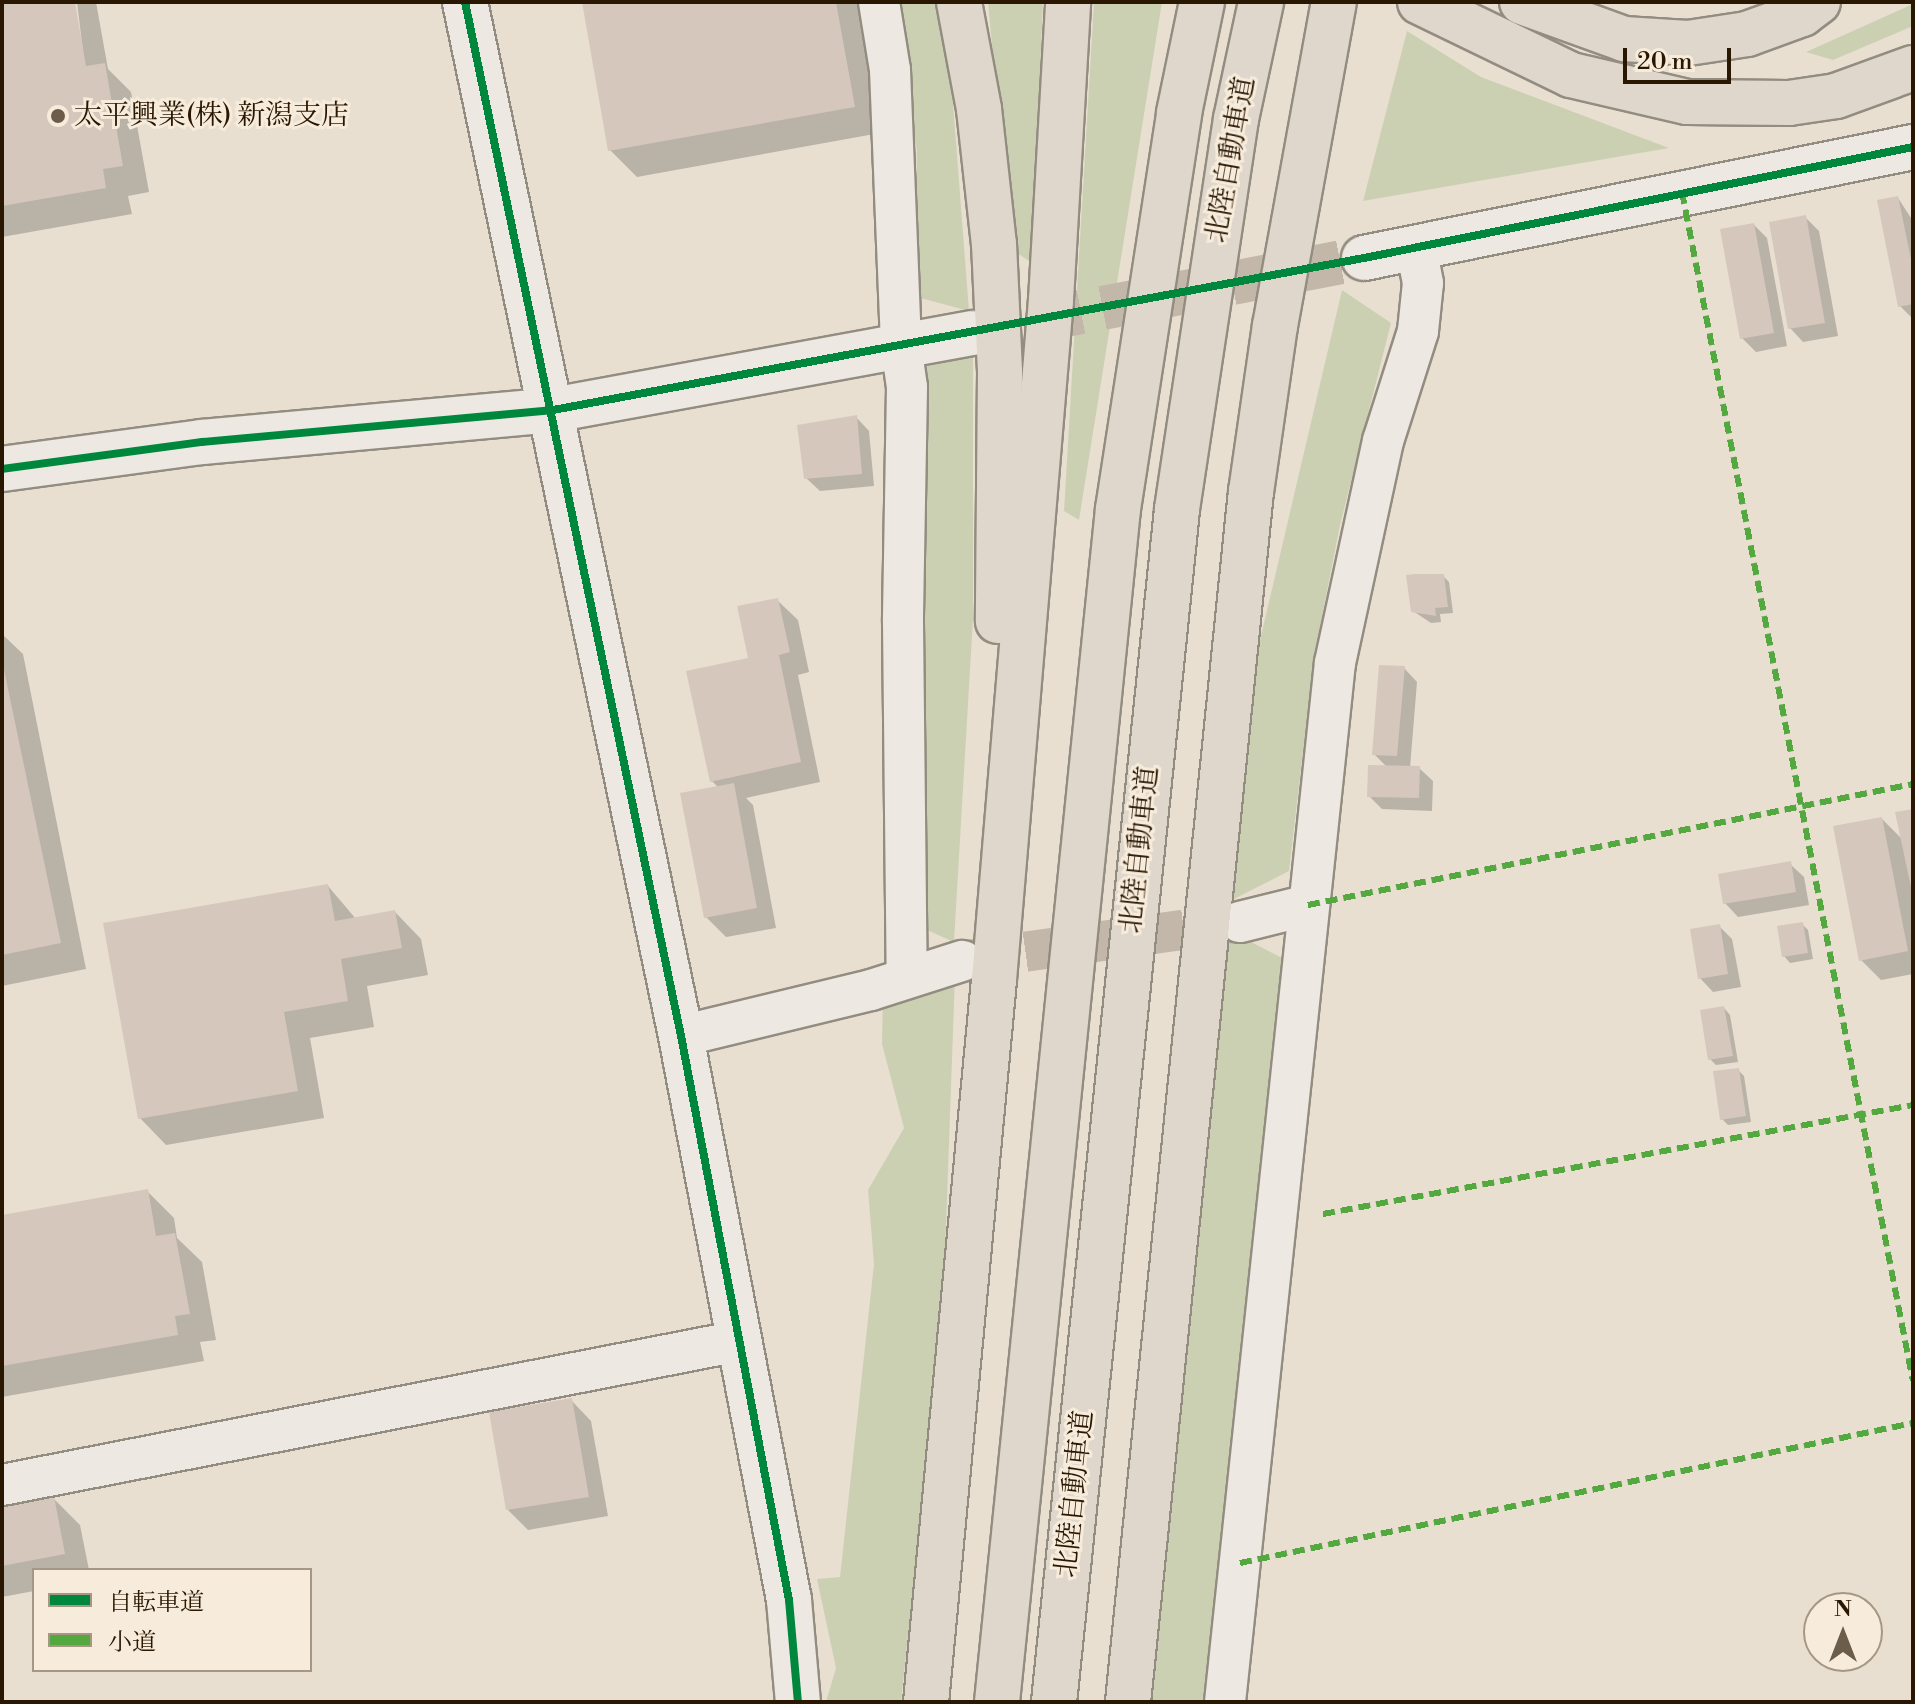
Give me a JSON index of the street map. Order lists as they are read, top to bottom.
{
  "streets": {
    "highway": ["北陸自動車道"]
  },
  "places": ["太平興業(株) 新潟支店"],
  "legend": ["自転車道", "小道"],
  "scale_bar": "20 m",
  "north": "top"
}
